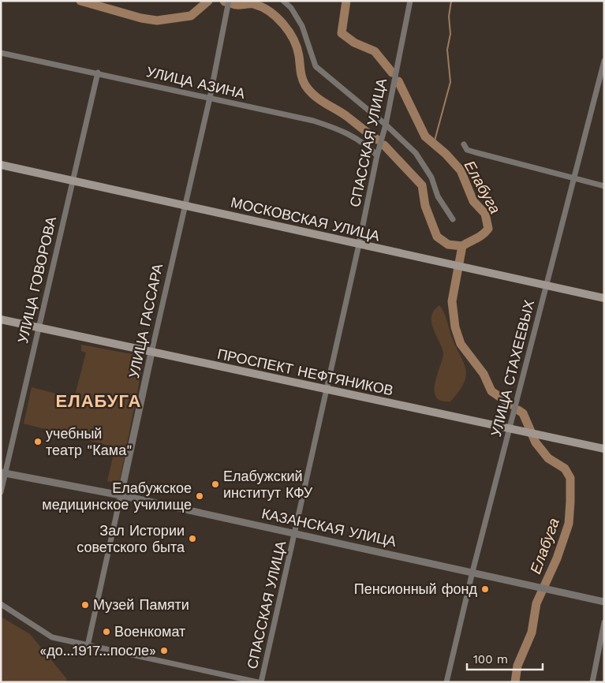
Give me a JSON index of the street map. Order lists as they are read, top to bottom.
{
  "streets": {
    "main road": ["МОСКОВСКАЯ УЛИЦА", "ПРОСПЕКТ НЕФТЯНИКОВ"],
    "street": [
      "УЛИЦА АЗИНА",
      "СПАССКАЯ УЛИЦА",
      "УЛИЦА ГОВОРОВА",
      "УЛИЦА ГАССАРА",
      "УЛИЦА СТАХЕЕВЫХ",
      "КАЗАНСКАЯ УЛИЦА"
    ]
  },
  "crossings": [
    ["УЛИЦА АЗИНА", "СПАССКАЯ УЛИЦА"],
    ["УЛИЦА АЗИНА", "УЛИЦА ГОВОРОВА"],
    ["УЛИЦА АЗИНА", "УЛИЦА ГАССАРА"],
    ["СПАССКАЯ УЛИЦА", "МОСКОВСКАЯ УЛИЦА"],
    ["СПАССКАЯ УЛИЦА", "ПРОСПЕКТ НЕФТЯНИКОВ"],
    ["СПАССКАЯ УЛИЦА", "КАЗАНСКАЯ УЛИЦА"],
    ["МОСКОВСКАЯ УЛИЦА", "УЛИЦА ГОВОРОВА"],
    ["МОСКОВСКАЯ УЛИЦА", "УЛИЦА ГАССАРА"],
    ["МОСКОВСКАЯ УЛИЦА", "УЛИЦА СТАХЕЕВЫХ"],
    ["УЛИЦА ГОВОРОВА", "ПРОСПЕКТ НЕФТЯНИКОВ"],
    ["УЛИЦА ГОВОРОВА", "КАЗАНСКАЯ УЛИЦА"],
    ["УЛИЦА ГАССАРА", "ПРОСПЕКТ НЕФТЯНИКОВ"],
    ["УЛИЦА ГАССАРА", "КАЗАНСКАЯ УЛИЦА"],
    ["УЛИЦА СТАХЕЕВЫХ", "ПРОСПЕКТ НЕФТЯНИКОВ"],
    ["УЛИЦА СТАХЕЕВЫХ", "КАЗАНСКАЯ УЛИЦА"]
  ],
  "districts": ["ЕЛАБУГА"],
  "water": ["Елабуга"],
  "places": [
    "учебный театр \"Кама\"",
    "Елабужский институт КФУ",
    "Елабужское медицинское училище",
    "Зал Истории советского быта",
    "Пенсионный фонд",
    "Музей Памяти",
    "Военкомат",
    "«до...1917...после»"
  ],
  "scale_bar": "100 m"
}
